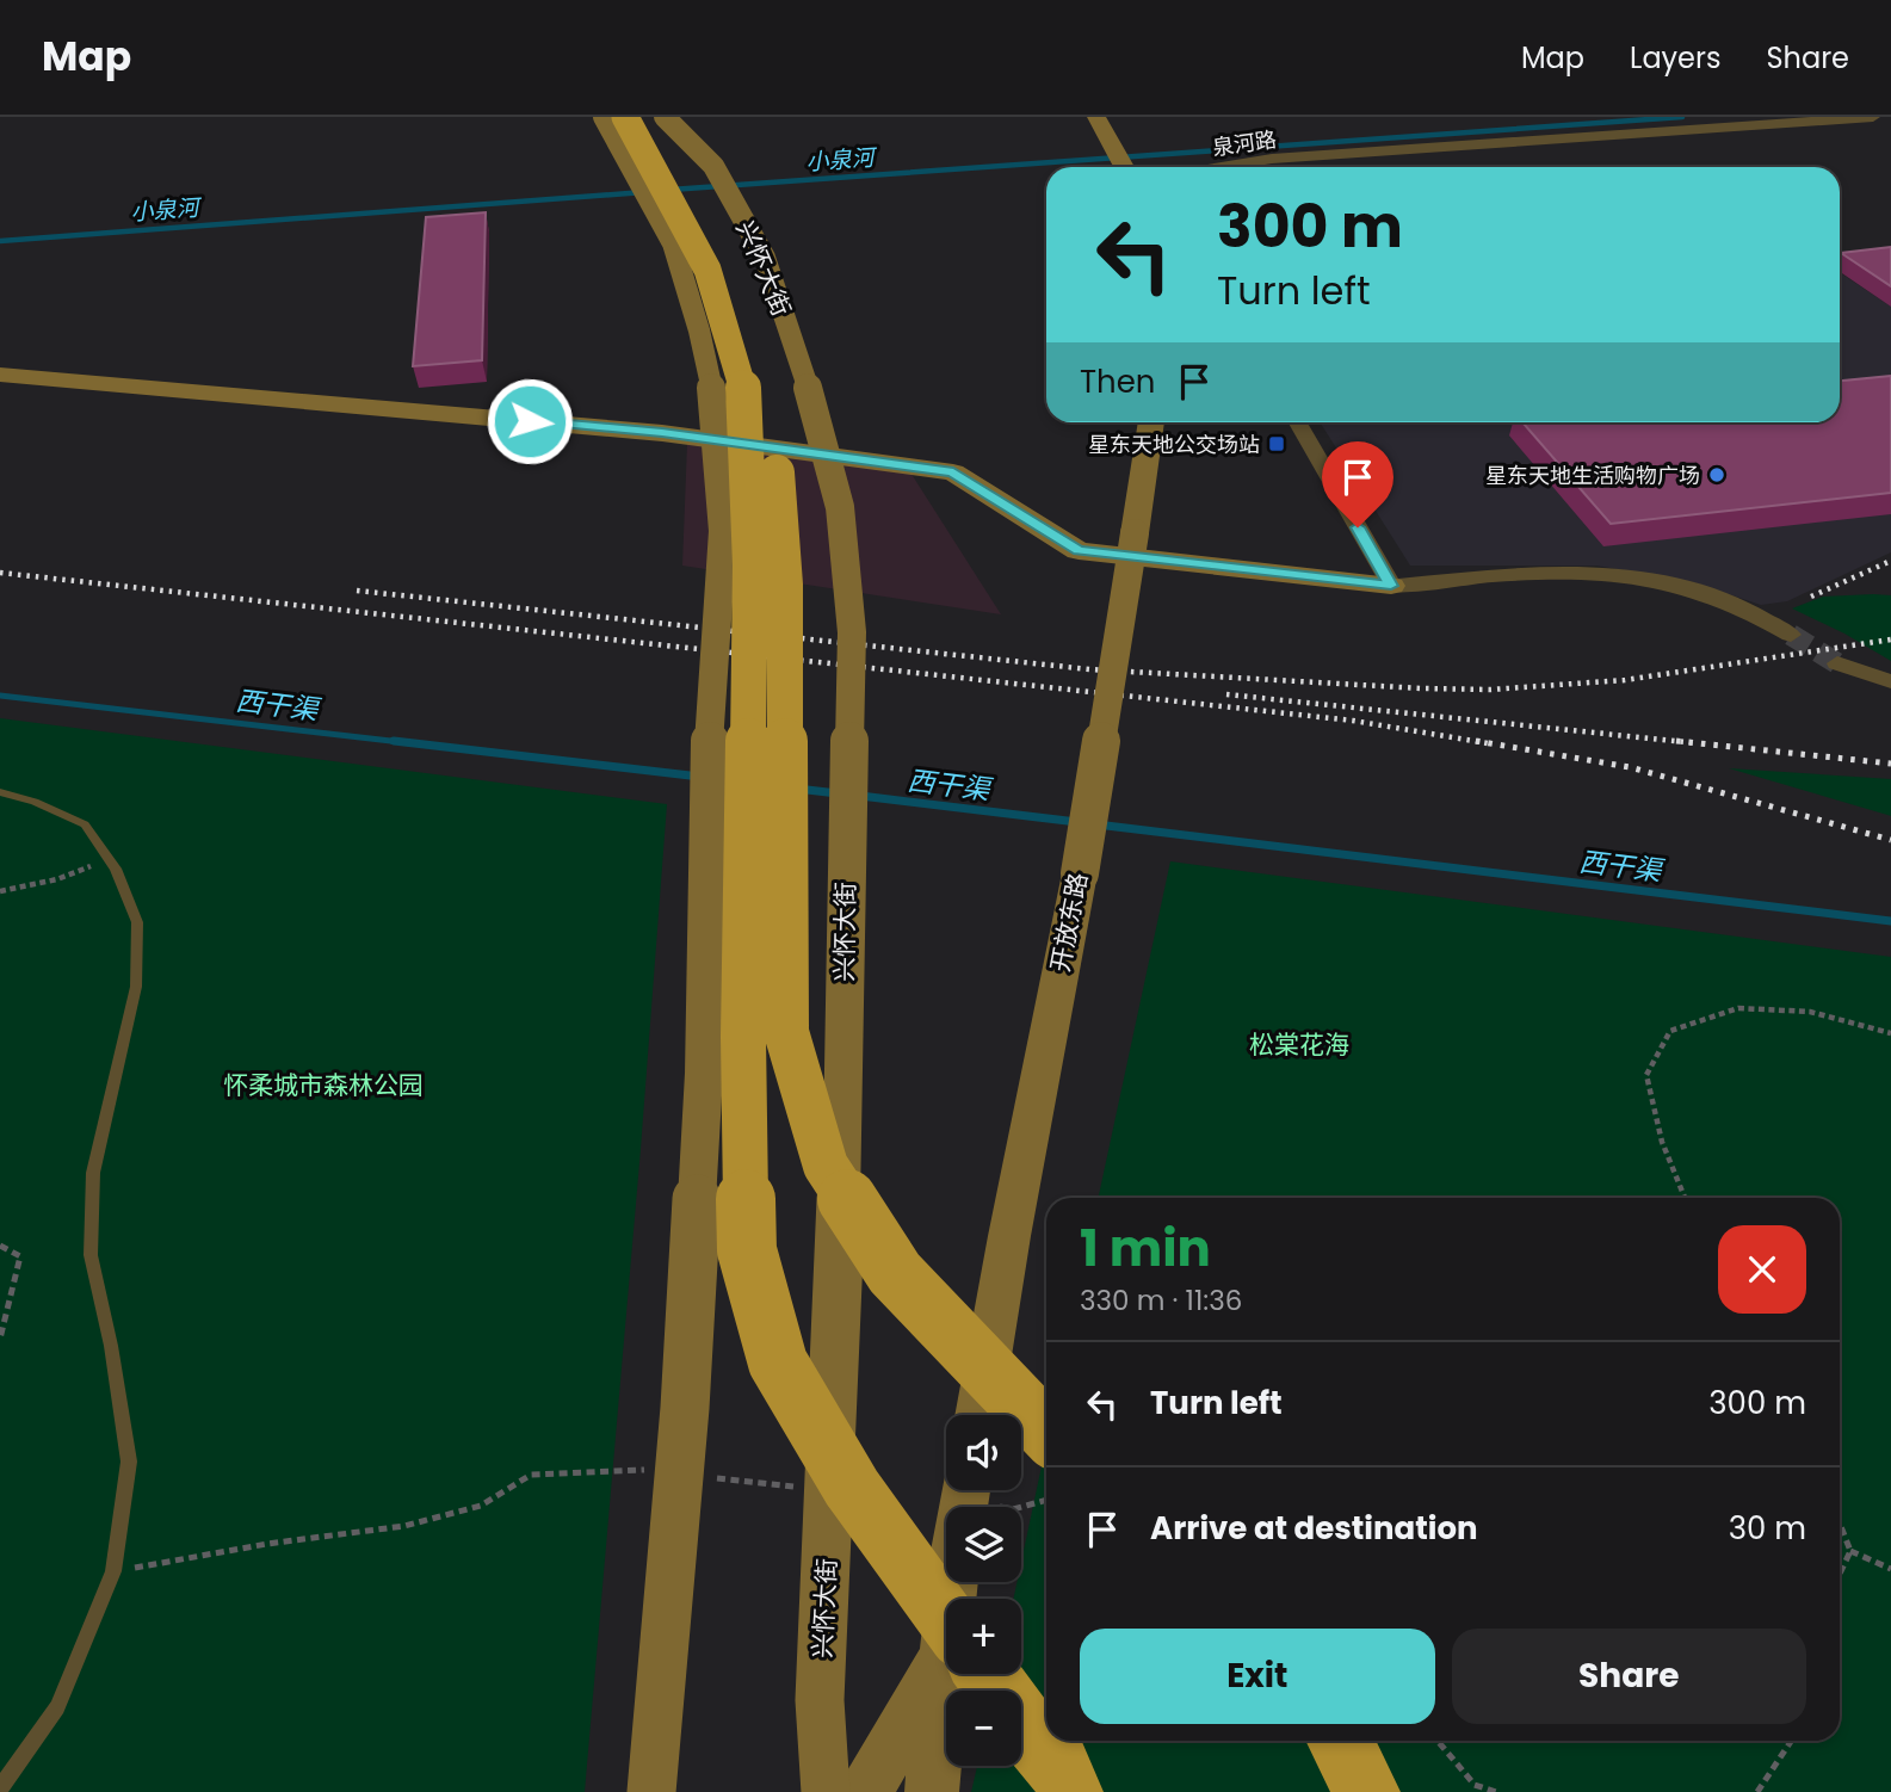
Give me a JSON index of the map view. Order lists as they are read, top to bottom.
{
  "streets": {
    "main road": ["兴怀大街", "开放东路"],
    "street": ["泉河路"]
  },
  "water": ["小泉河", "西干渠"],
  "parks": ["松棠花海", "怀柔城市森林公园"],
  "places": {
    "transit": ["星东天地公交场站"],
    "other": ["星东天地生活购物广场"]
  },
  "page": {
    "header": "Map",
    "nav": ["Map", "Layers", "Share"],
    "turn": ["300 m", "Turn left"],
    "then": "Then",
    "heading": ["1 min", "330 m · 11:36"],
    "list": [
      {
        "name": "Turn left",
        "value": "300 m"
      },
      {
        "name": "Arrive at destination",
        "value": "30 m"
      }
    ],
    "map_buttons": ["+", "−"],
    "buttons": ["Exit", "Share"]
  }
}
